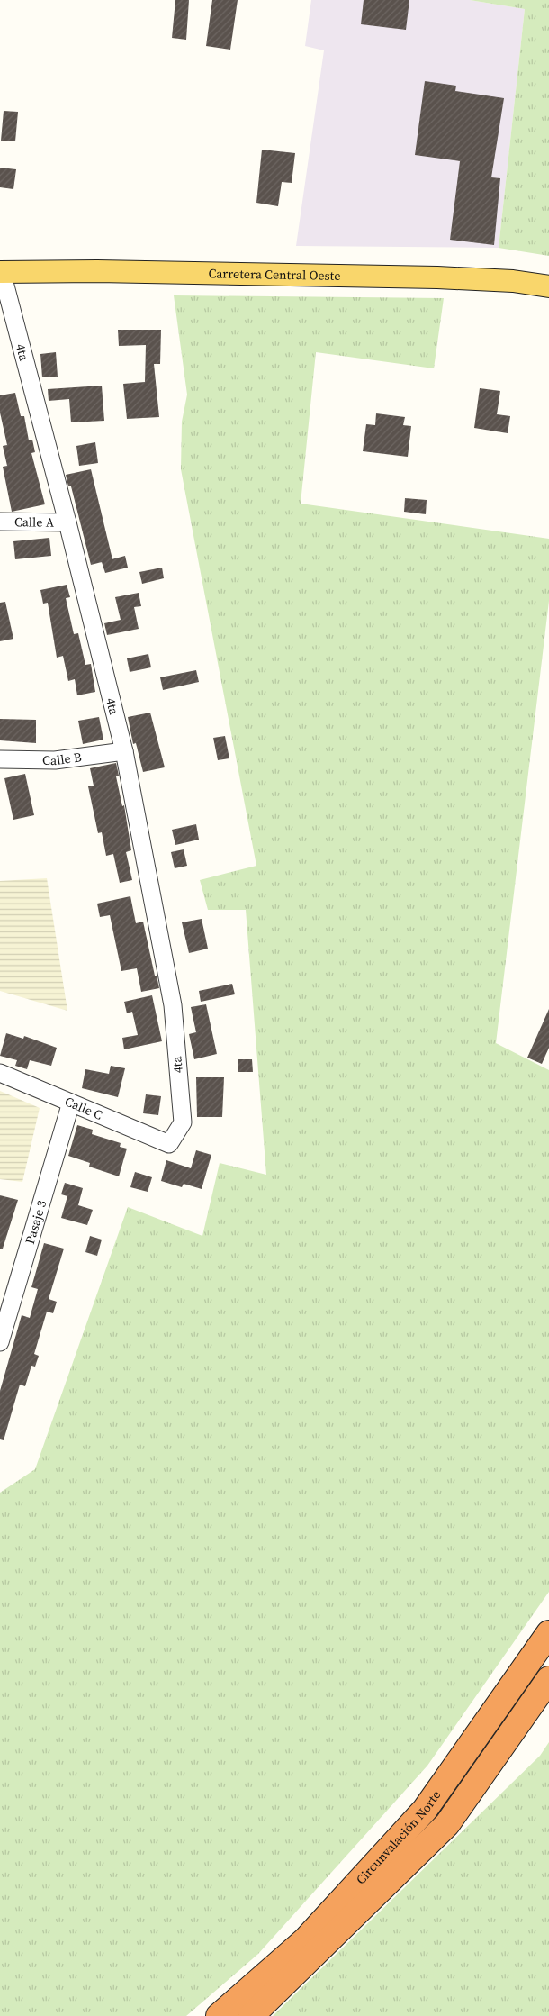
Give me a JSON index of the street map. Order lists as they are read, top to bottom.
{
  "streets": {
    "highway": ["Circunvalación Norte"],
    "main road": ["Carretera Central Oeste"],
    "street": [
      "4ta",
      "Calle A",
      "Calle B",
      "Calle C",
      "Pasaje 3"
    ]
  },
  "crossings": [
    ["Carretera Central Oeste", "4ta"],
    ["4ta", "Calle A"],
    ["4ta", "Calle B"],
    ["4ta", "Calle C"],
    ["Calle C", "Pasaje 3"]
  ]
}
